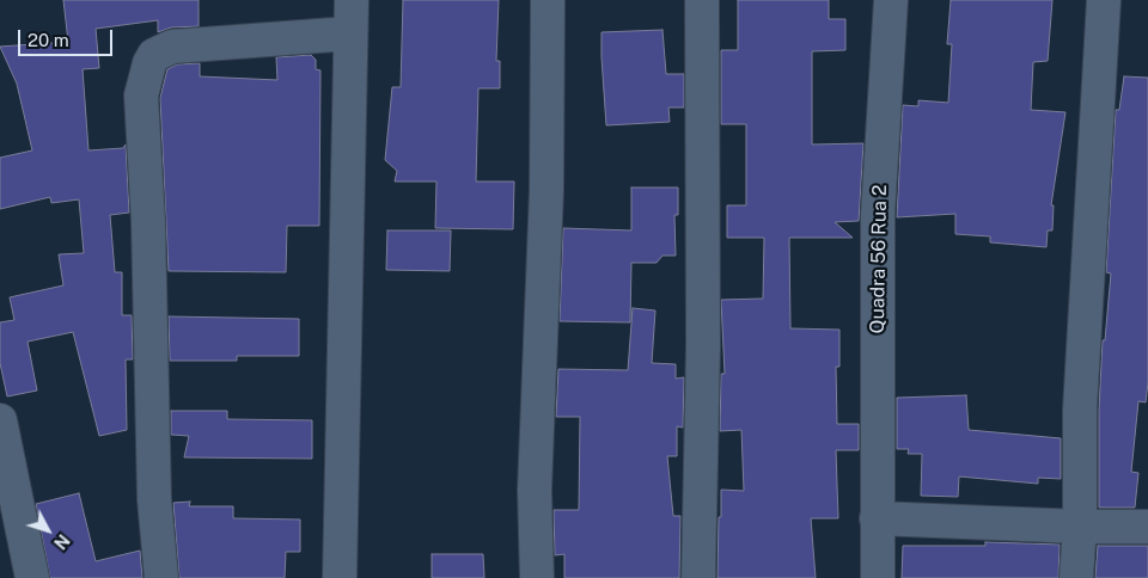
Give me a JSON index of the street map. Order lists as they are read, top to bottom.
{
  "streets": {
    "street": ["Quadra 56 Rua 2"]
  },
  "scale_bar": "20 m",
  "north": "bottom right"
}
